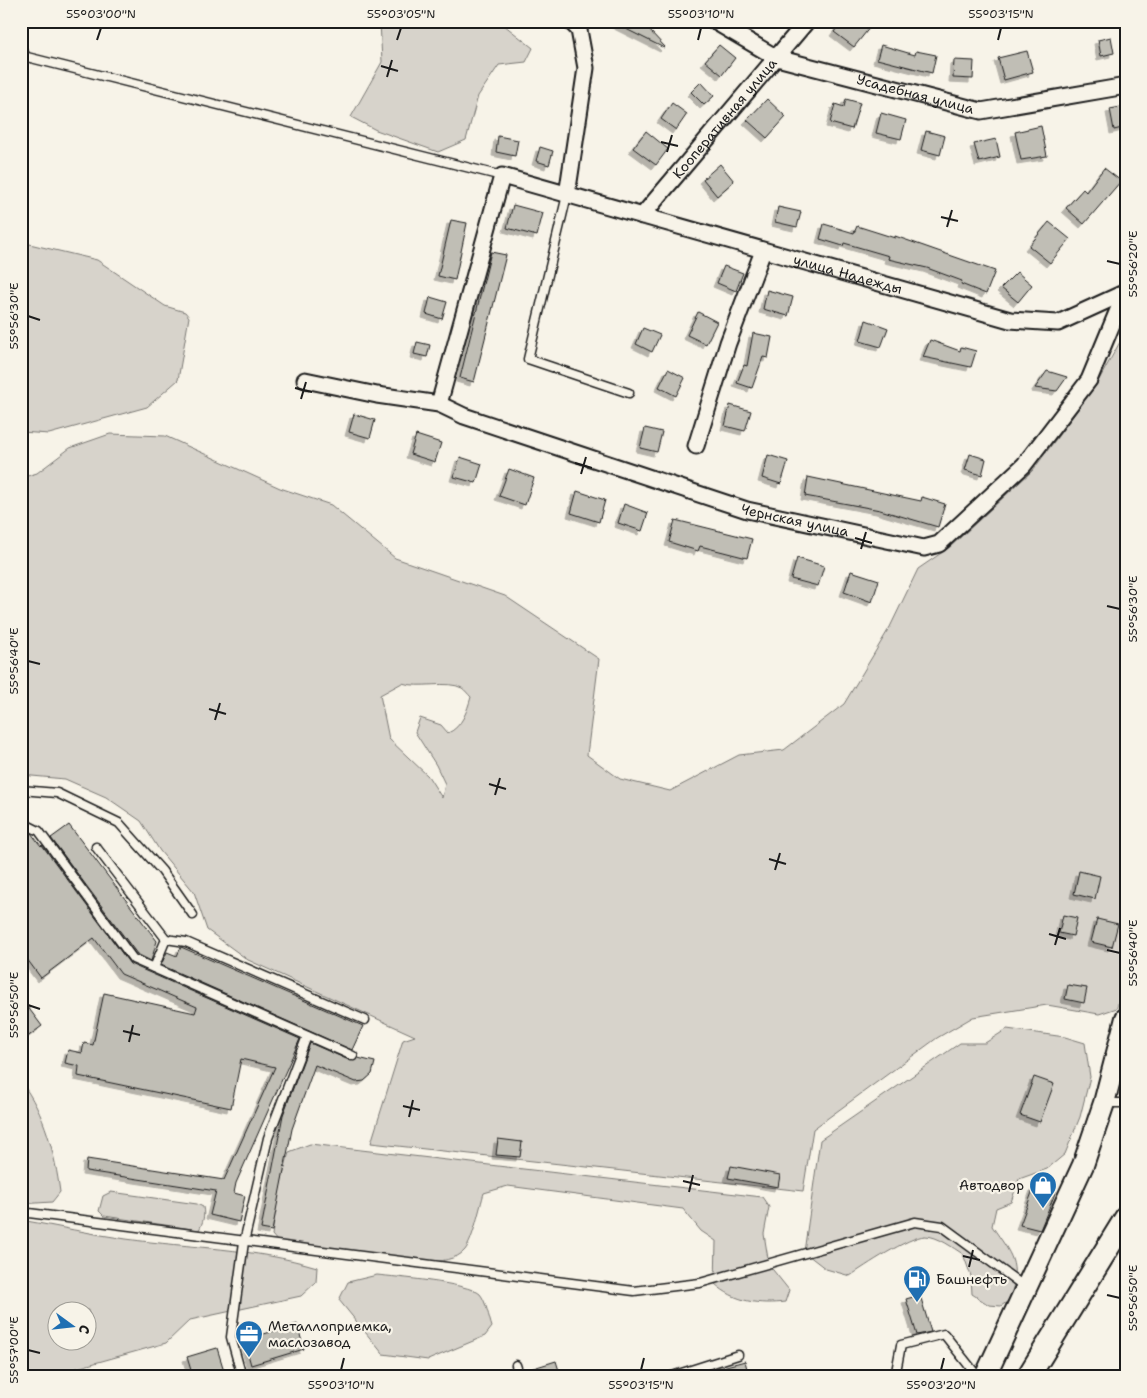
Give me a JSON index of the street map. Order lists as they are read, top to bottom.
{
  "streets": {
    "street": [
      "Усадебная улица",
      "Кооперативная улица",
      "улица Надежды",
      "Чернская улица"
    ]
  },
  "crossings": [
    ["Усадебная улица", "Кооперативная улица"],
    ["Кооперативная улица", "улица Надежды"],
    ["улица Надежды", "Чернская улица"]
  ],
  "places": {
    "shop": ["Автодвор"],
    "fuel station": ["Башнефть"],
    "office": ["Металлоприемка, маслозавод"]
  },
  "north": "right",
  "coordinates": [
    "55°03'00\"N",
    "55°03'05\"N",
    "55°03'10\"N",
    "55°03'15\"N",
    "55°56'20\"E",
    "55°56'30\"E",
    "55°56'40\"E",
    "55°56'50\"E",
    "55°57'00\"E",
    "55°03'20\"N"
  ]
}
